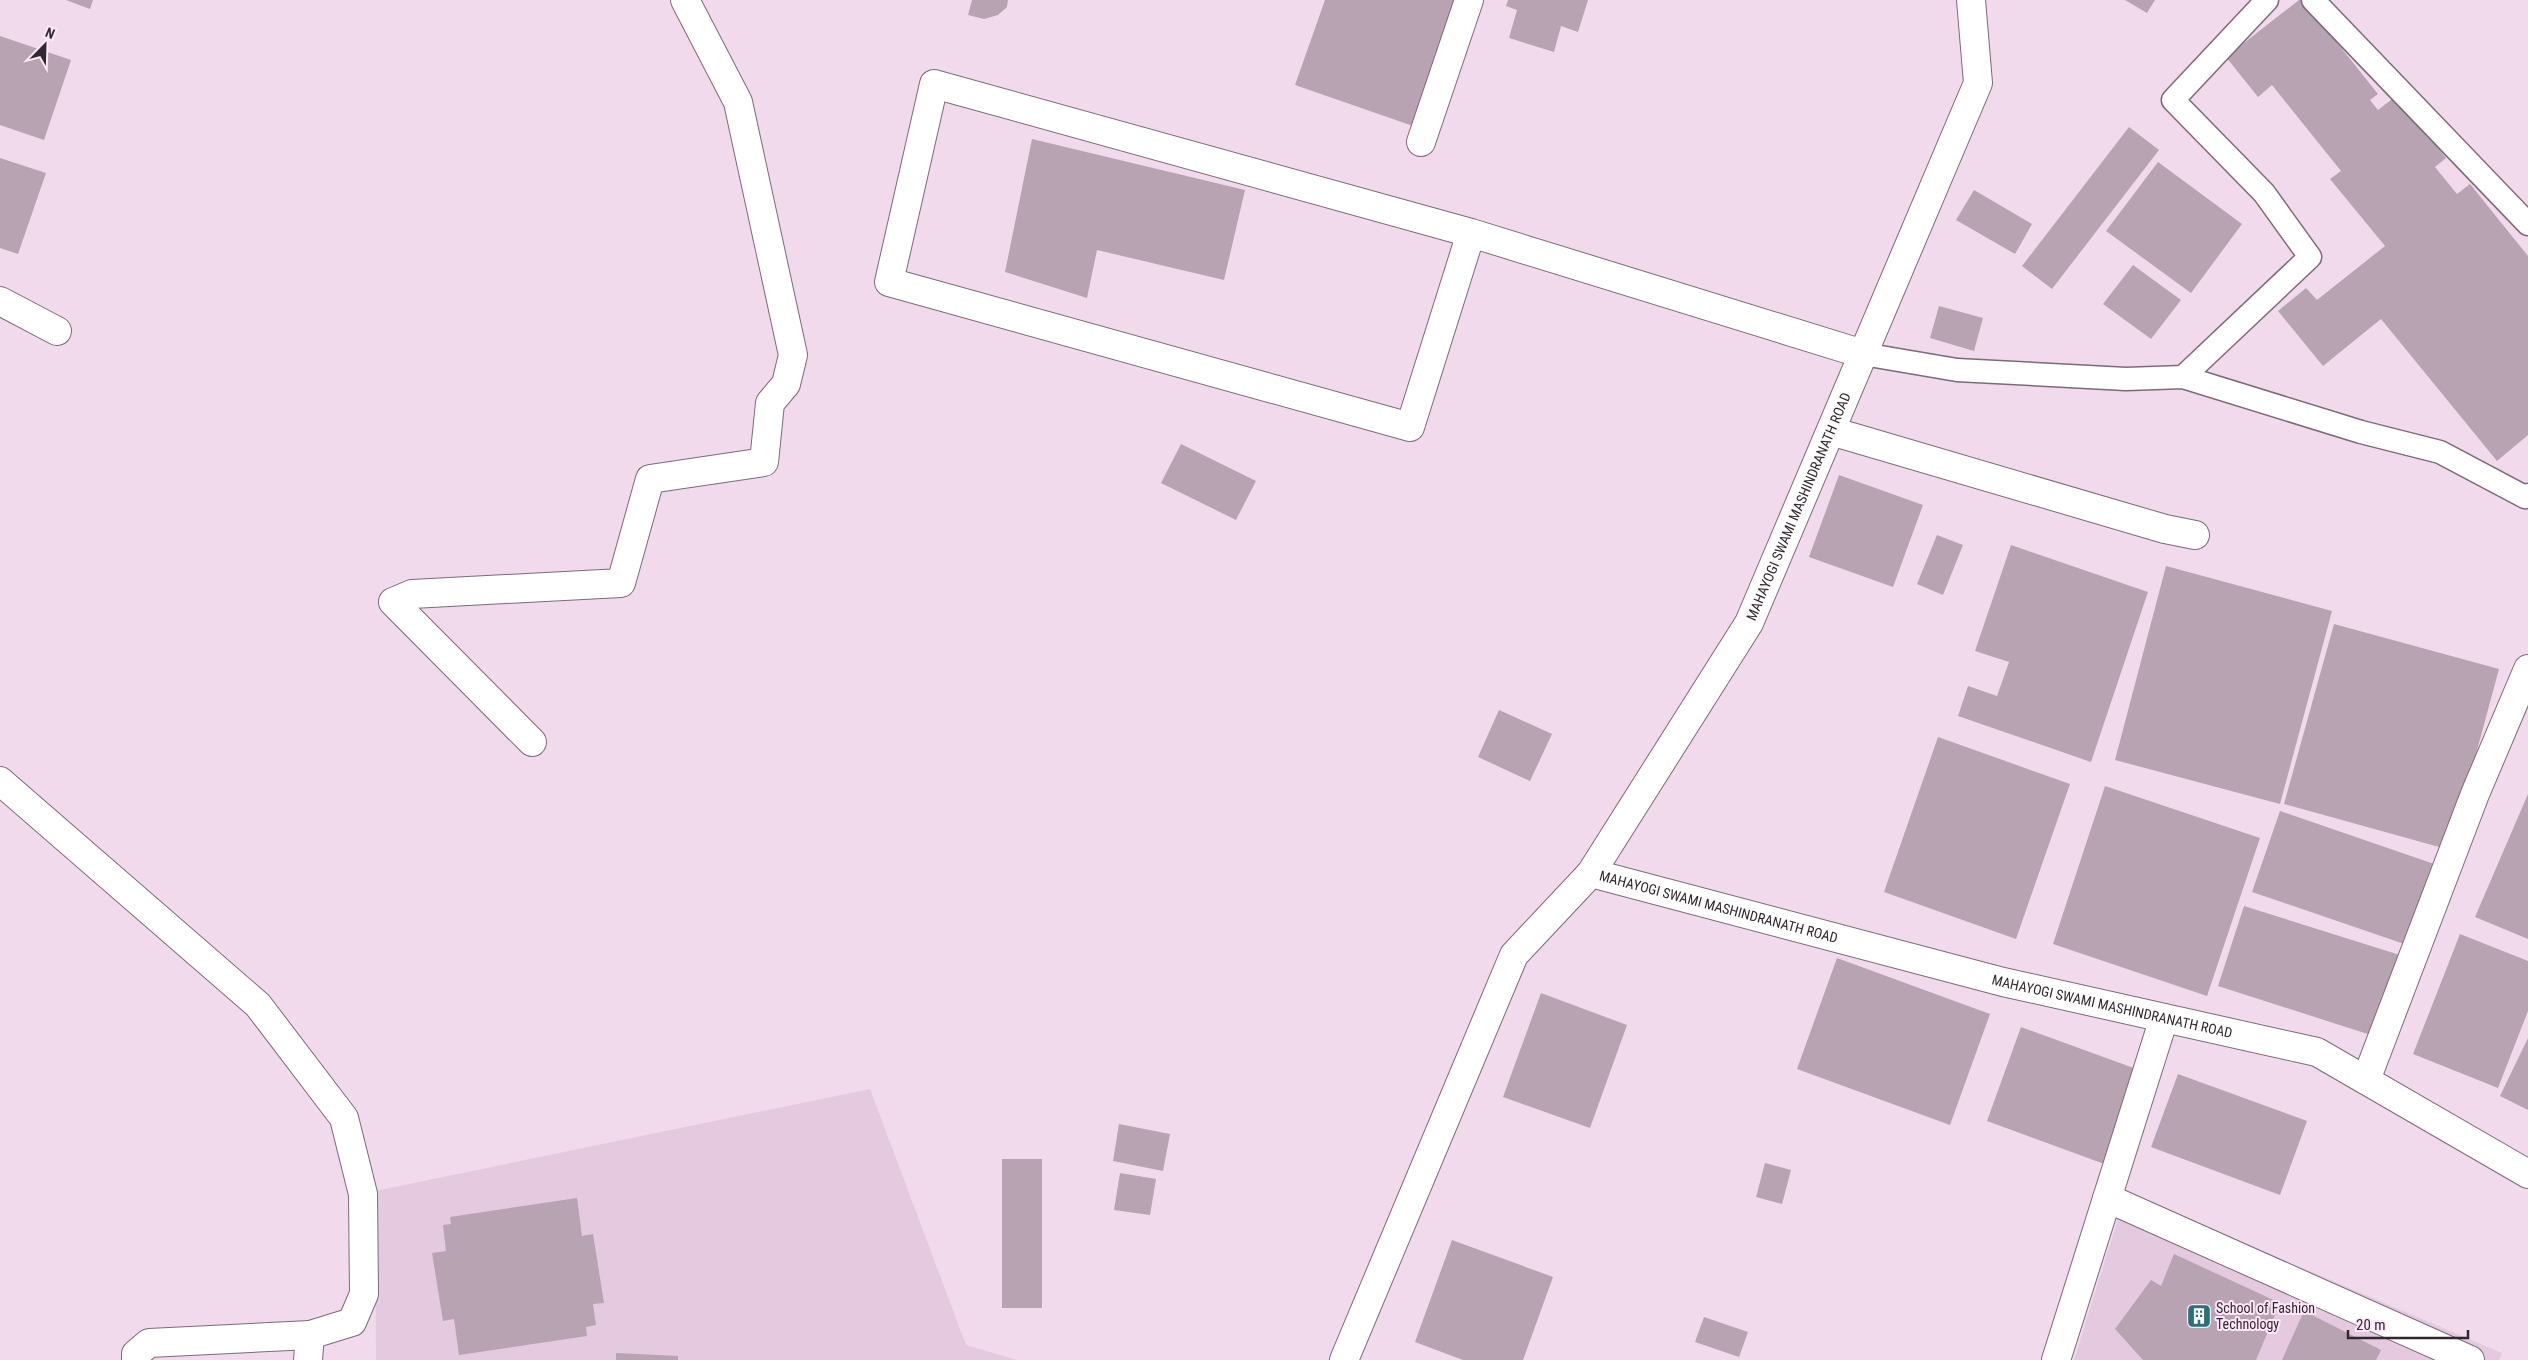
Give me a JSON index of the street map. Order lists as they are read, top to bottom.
{
  "streets": {
    "street": ["MAHAYOGI SWAMI MASHINDRANATH ROAD"]
  },
  "places": {
    "building": ["School of Fashion Technology"]
  },
  "scale_bar": "20 m",
  "north": "top right"
}
